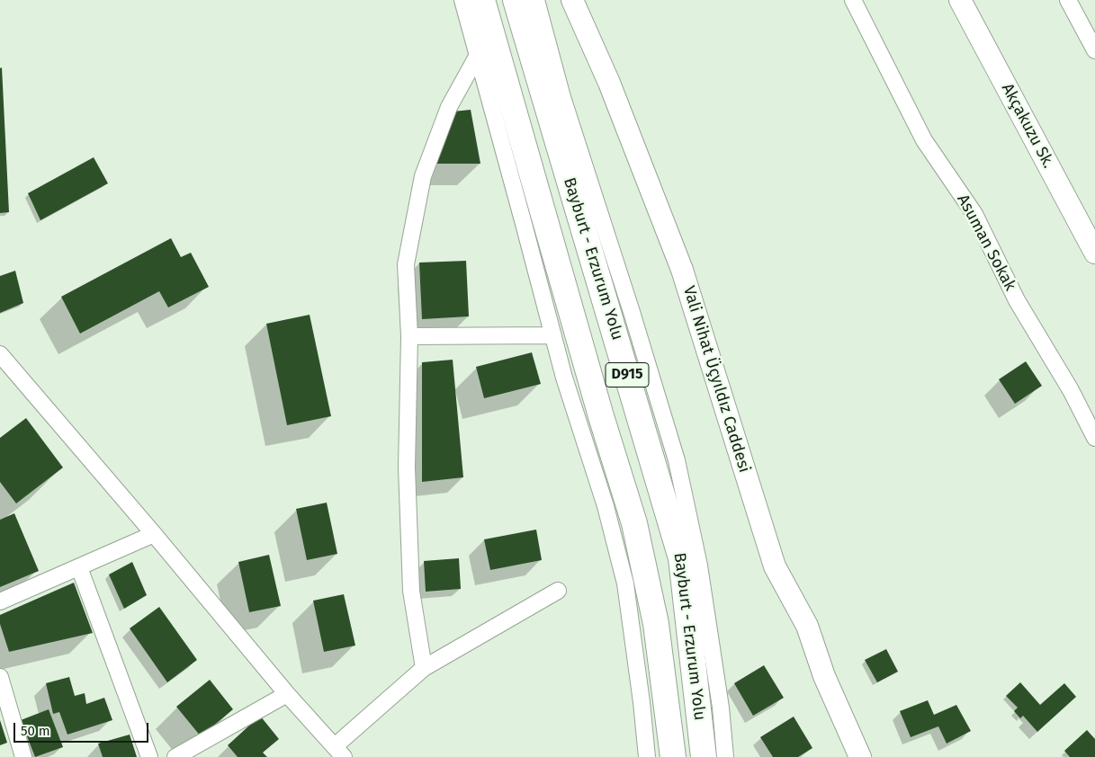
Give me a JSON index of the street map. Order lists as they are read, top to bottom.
{
  "streets": {
    "highway": ["Bayburt - Erzurum Yolu", "D915"],
    "main road": ["Akçakuzu Sk.", "Vali Nihat Üçyıldız Caddesi"],
    "street": ["Asuman Sokak"]
  },
  "scale_bar": "50 m"
}
